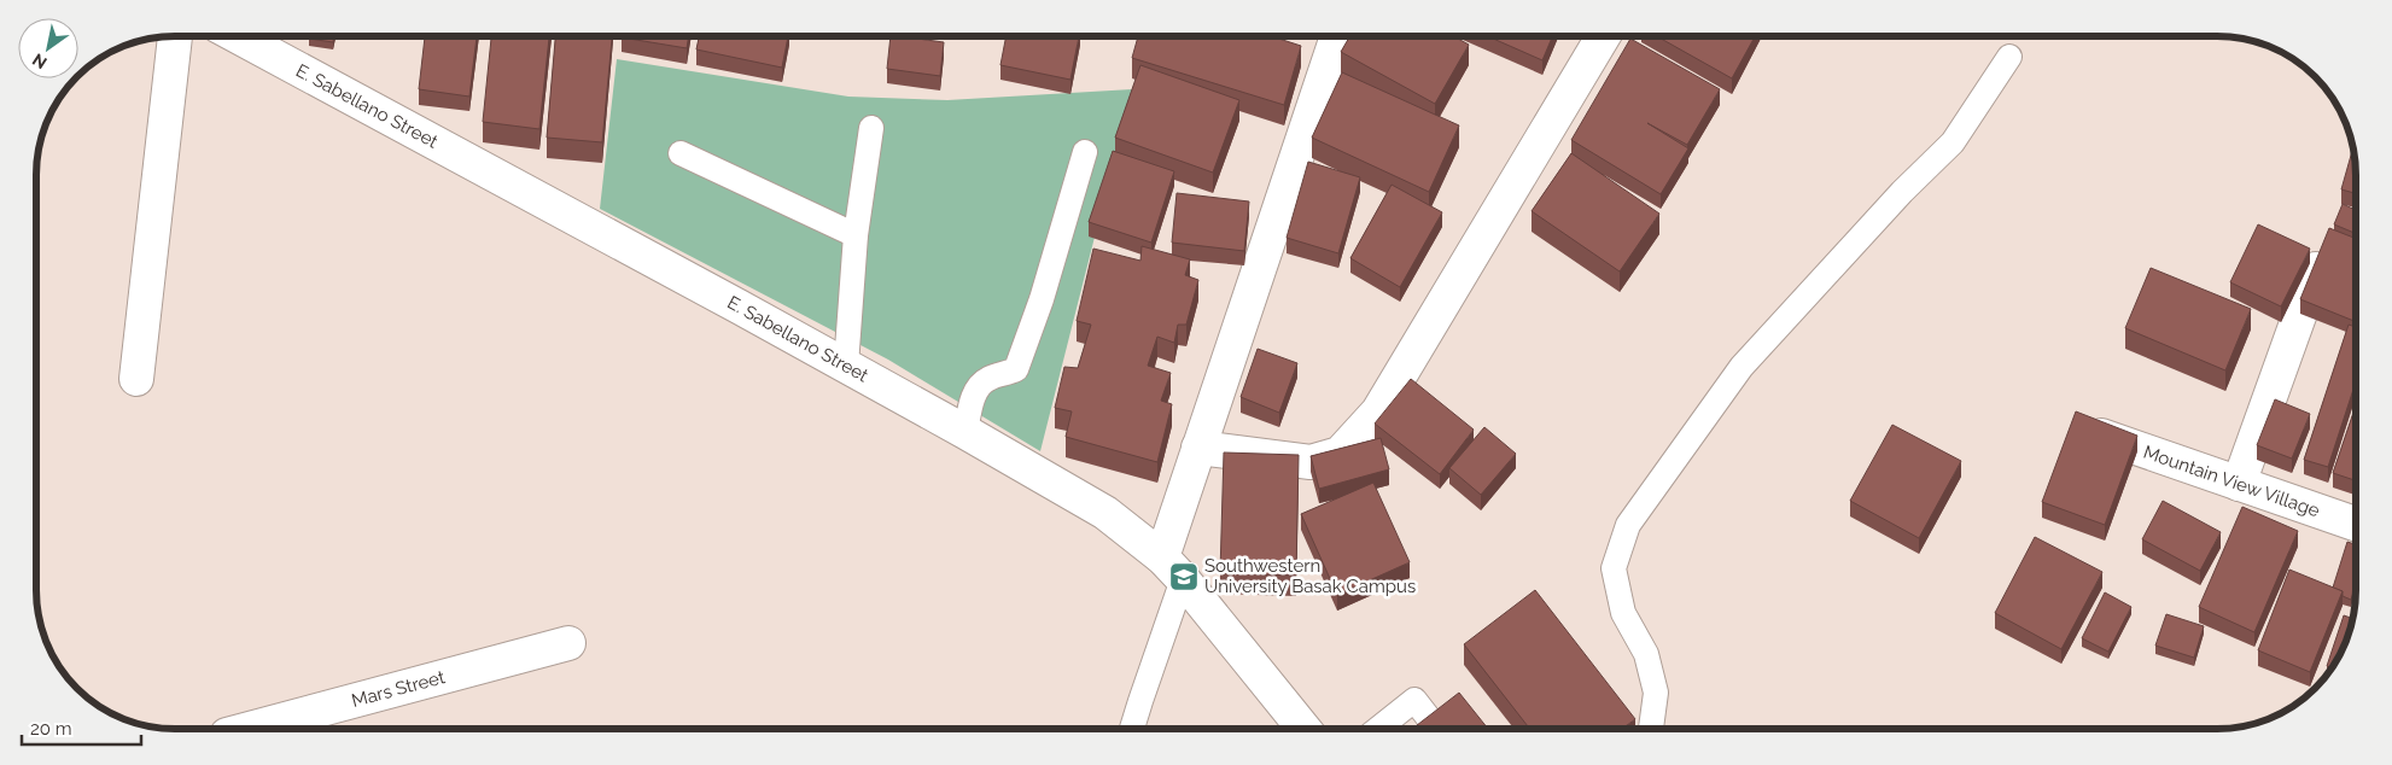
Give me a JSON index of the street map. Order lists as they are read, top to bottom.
{
  "streets": {
    "street": ["E. Sabellano Street", "Mountain View Village", "Mars Street"]
  },
  "places": {
    "school or university": ["Southwestern University Basak Campus"]
  },
  "scale_bar": "20 m",
  "north": "bottom left"
}
